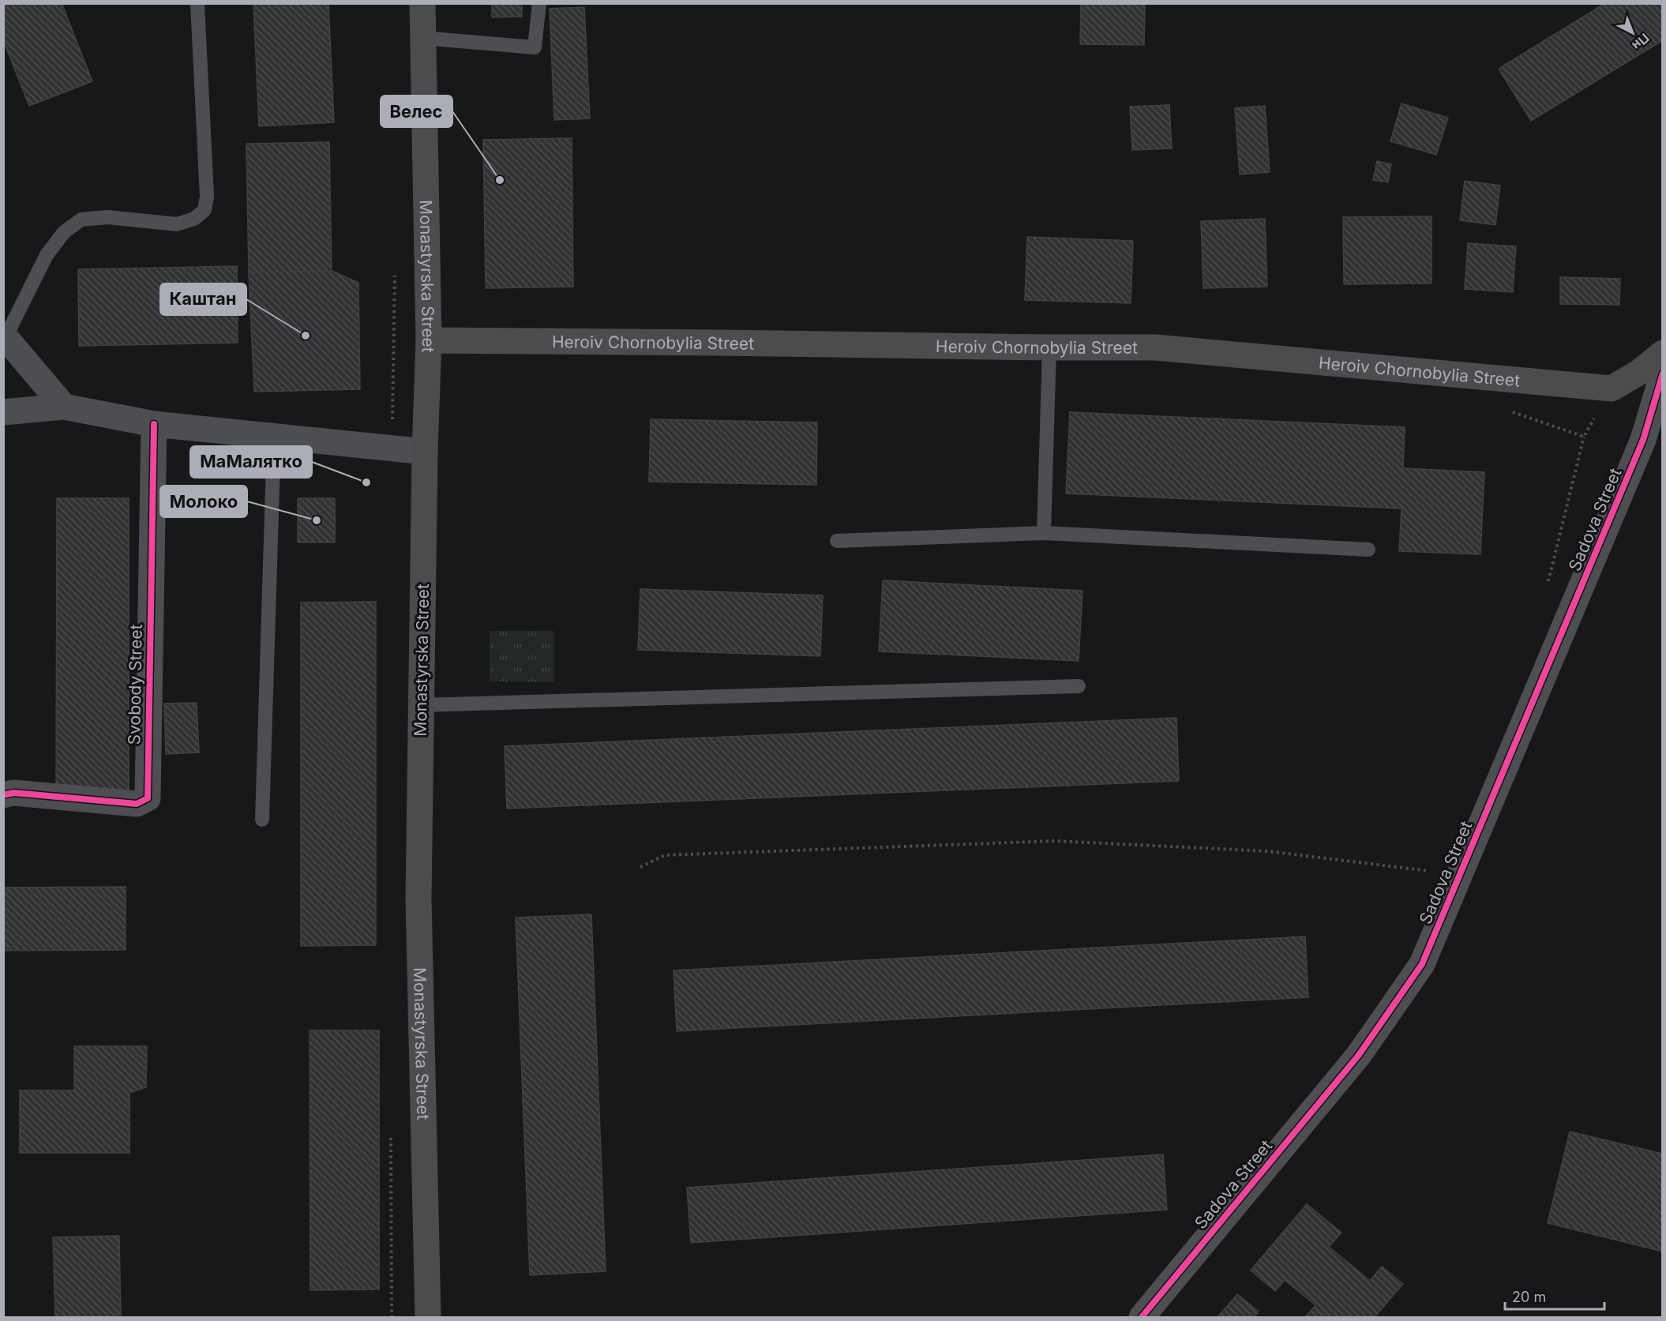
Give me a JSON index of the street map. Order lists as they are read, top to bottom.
{
  "streets": {
    "main road": ["Monastyrska Street", "Heroiv Chornobylia Street"],
    "street": ["Sadova Street", "Svobody Street"]
  },
  "crossings": [
    ["Monastyrska Street", "Heroiv Chornobylia Street"],
    ["Heroiv Chornobylia Street", "Sadova Street"]
  ],
  "places": [
    "Велес",
    "Каштан",
    "МаМалятко",
    "Молоко"
  ],
  "scale_bar": "20 m",
  "north": "bottom right"
}
